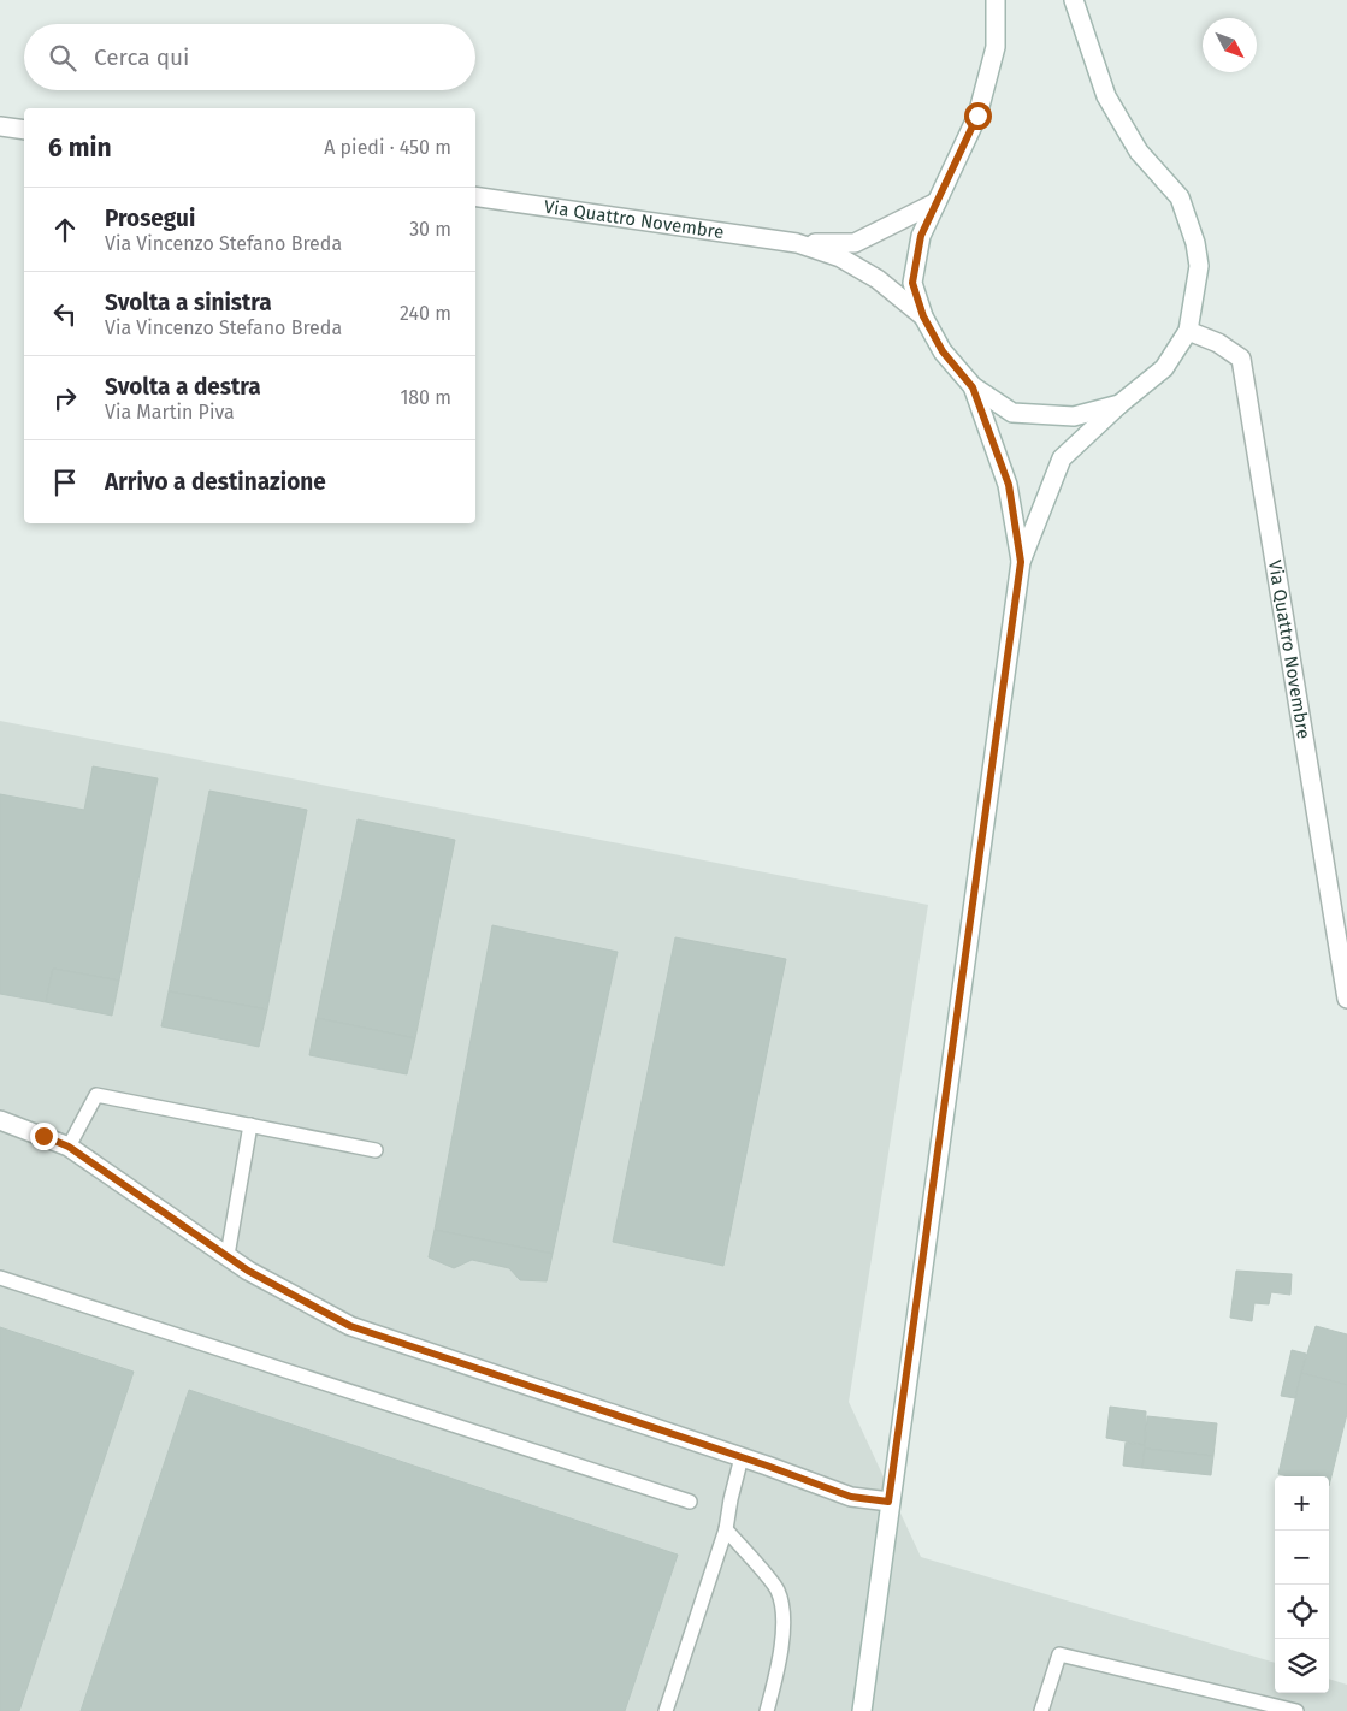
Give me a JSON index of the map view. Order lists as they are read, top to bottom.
{
  "streets": {
    "street": ["Via Quattro Novembre"]
  },
  "north": "bottom right",
  "page": {
    "search": "Cerca qui",
    "heading": ["6 min", "A piedi · 450 m"],
    "list": [
      ["Prosegui", "Via Vincenzo Stefano Breda", "30 m"],
      ["Svolta a sinistra", "Via Vincenzo Stefano Breda", "240 m"],
      ["Svolta a destra", "Via Martin Piva", "180 m"],
      "Arrivo a destinazione"
    ],
    "map_buttons": ["+", "−"]
  }
}
